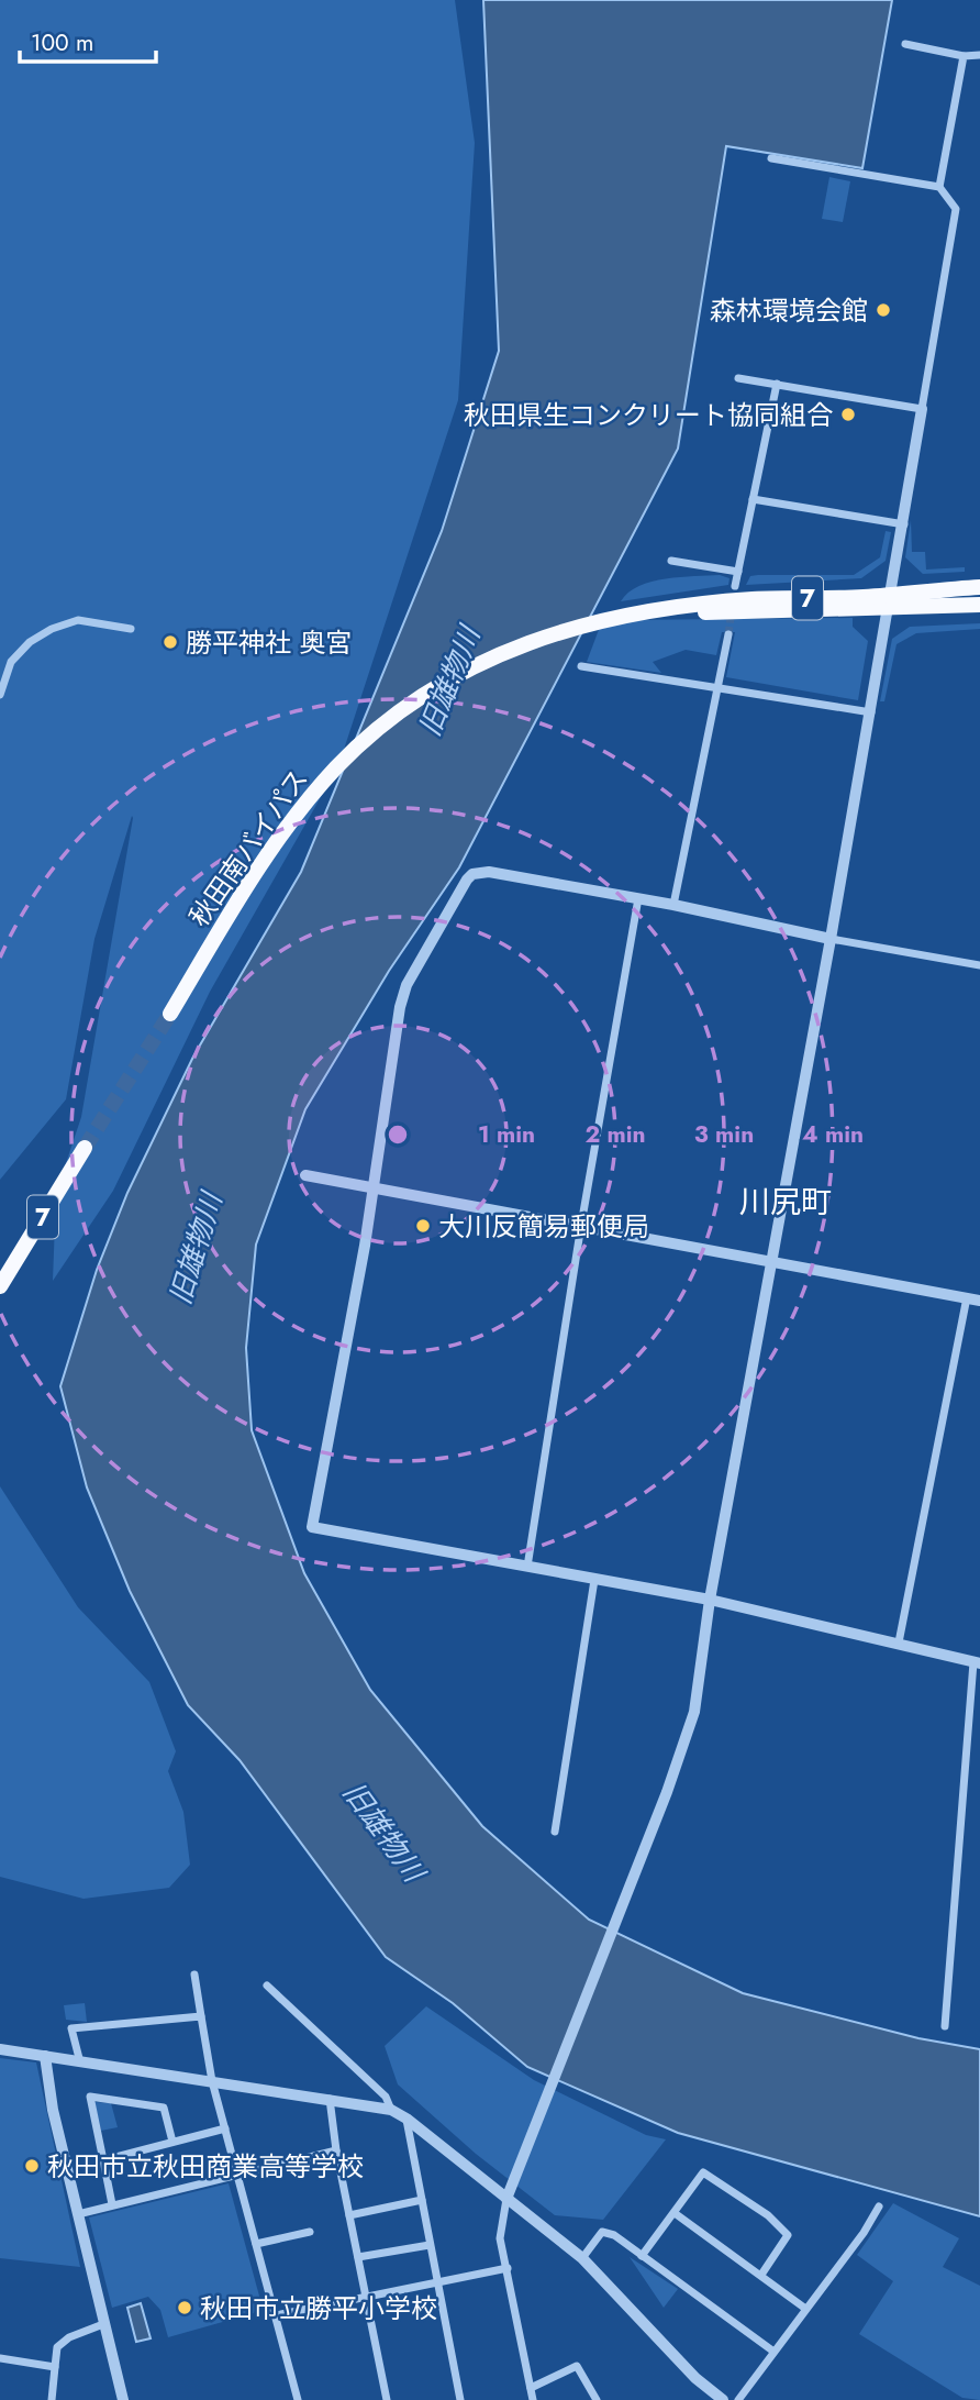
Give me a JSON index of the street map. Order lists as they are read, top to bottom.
{
  "streets": {
    "highway": ["7", "秋田南バイパス"]
  },
  "districts": ["川尻町"],
  "water": ["旧雄物川"],
  "places": [
    "森林環境会館",
    "秋田県生コンクリート協同組合",
    "勝平神社 奥宮",
    "大川反簡易郵便局",
    "秋田市立秋田商業高等学校",
    "秋田市立勝平小学校"
  ],
  "scale_bar": "100 m",
  "rings": [
    "1 min",
    "2 min",
    "3 min",
    "4 min"
  ]
}
